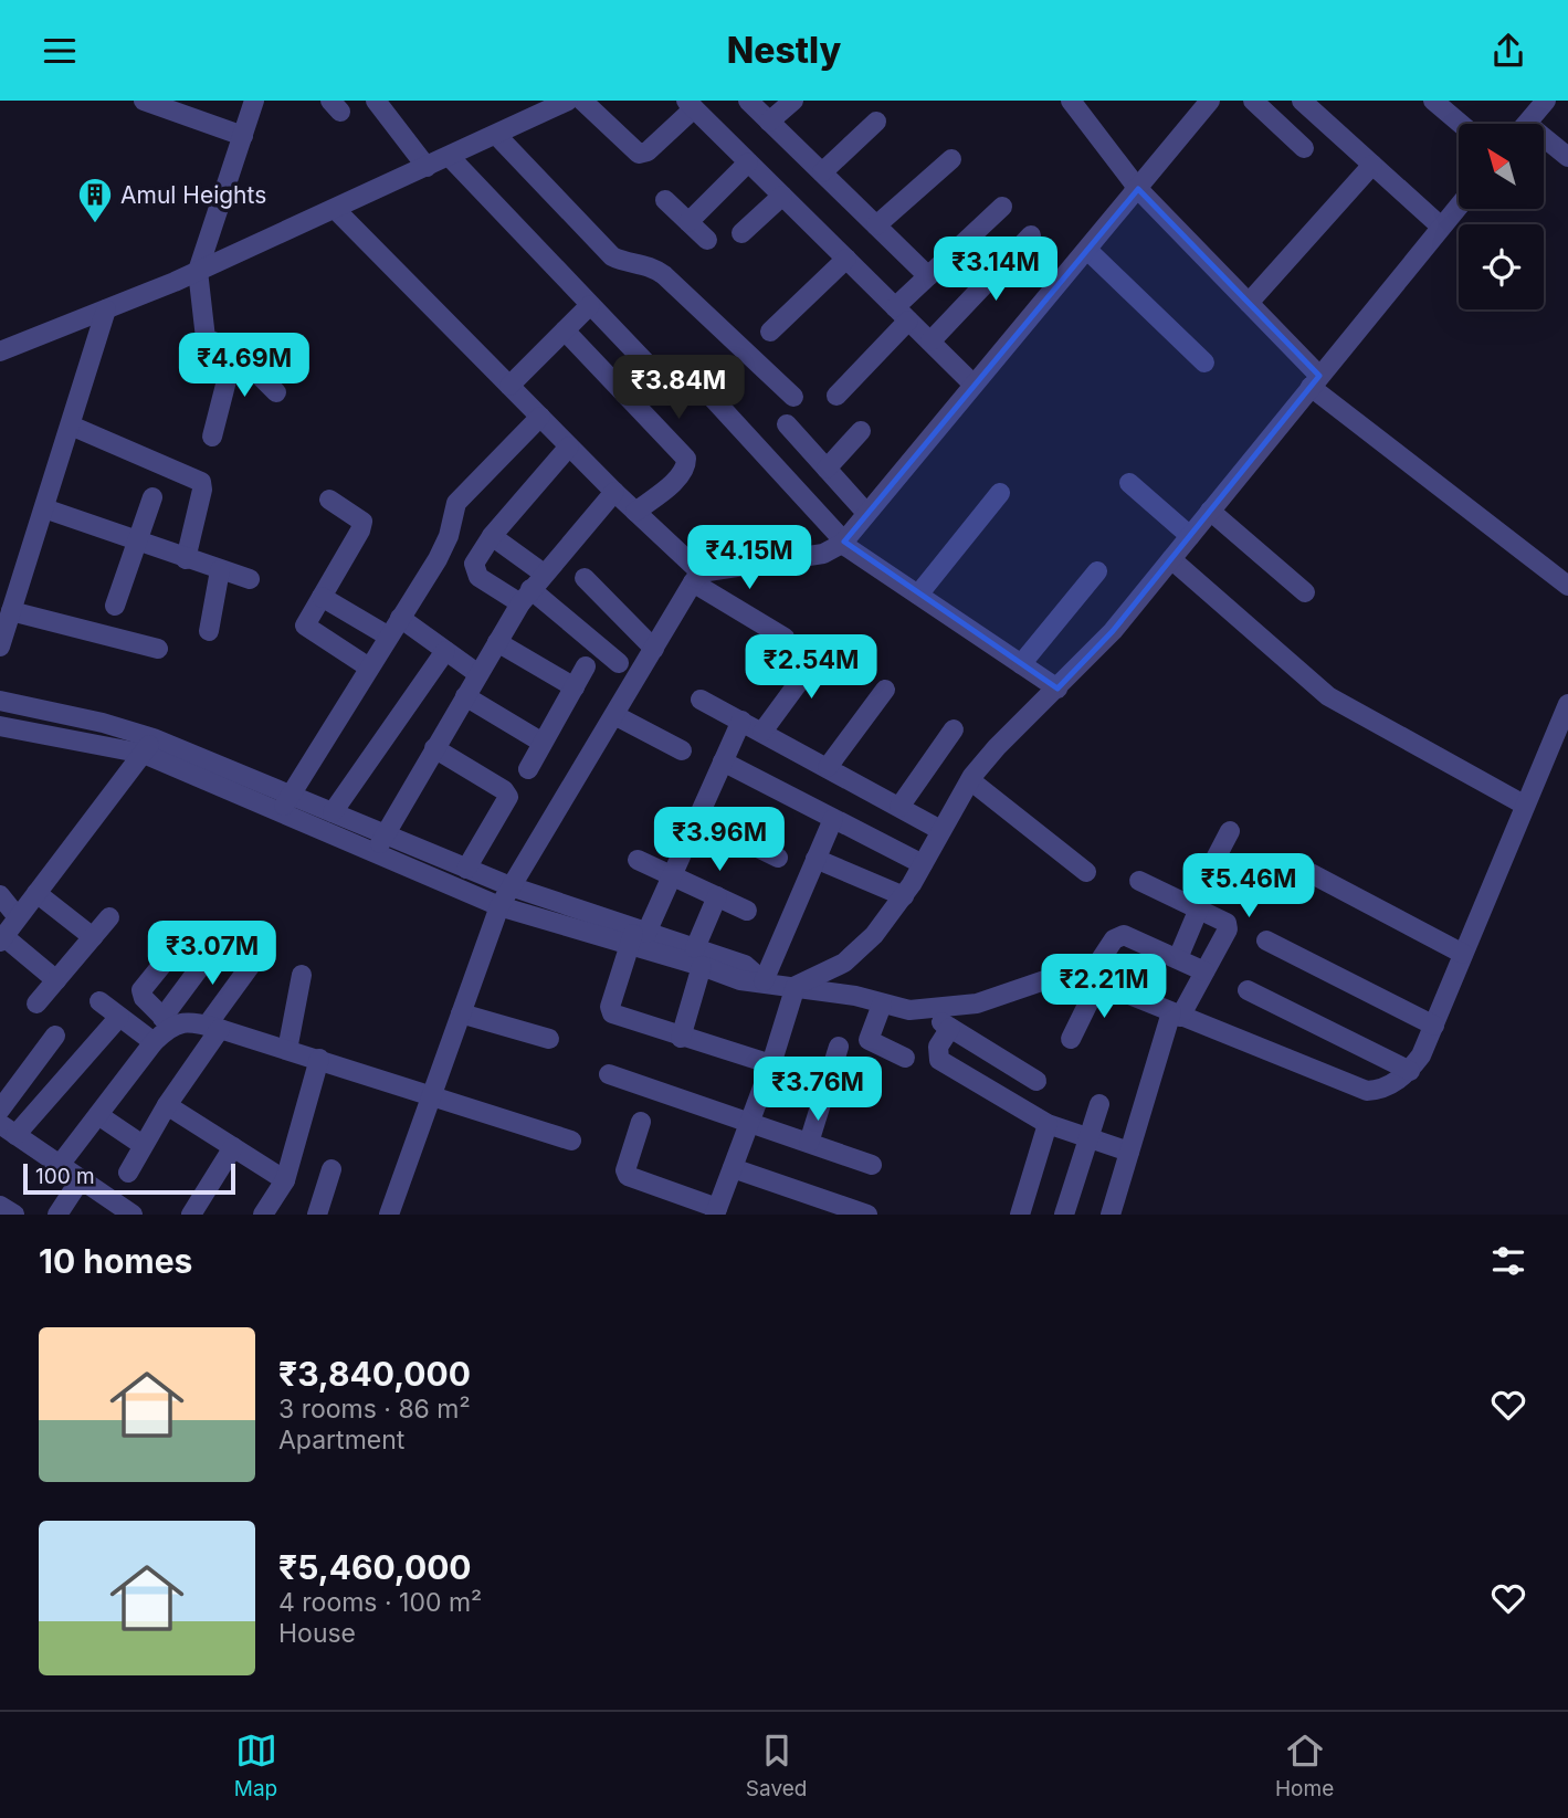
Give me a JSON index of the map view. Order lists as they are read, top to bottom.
{
  "places": {
    "building": ["Amul Heights"]
  },
  "scale_bar": "100 m",
  "north": "top left",
  "page": {
    "header": "Nestly",
    "price": [
      "₹3.14M",
      "₹4.69M",
      "₹3.84M",
      "₹4.15M",
      "₹2.54M",
      "₹3.96M",
      "₹5.46M",
      "₹3.07M",
      "₹2.21M",
      "₹3.76M"
    ],
    "scale": "100 m",
    "heading": "10 homes",
    "list": [
      {
        "name": "₹3,840,000",
        "note": "3 rooms · 86 m² · Apartment"
      },
      {
        "name": "₹5,460,000",
        "note": "4 rooms · 100 m² · House"
      }
    ],
    "tabs": ["Map", "Saved", "Home"]
  }
}
